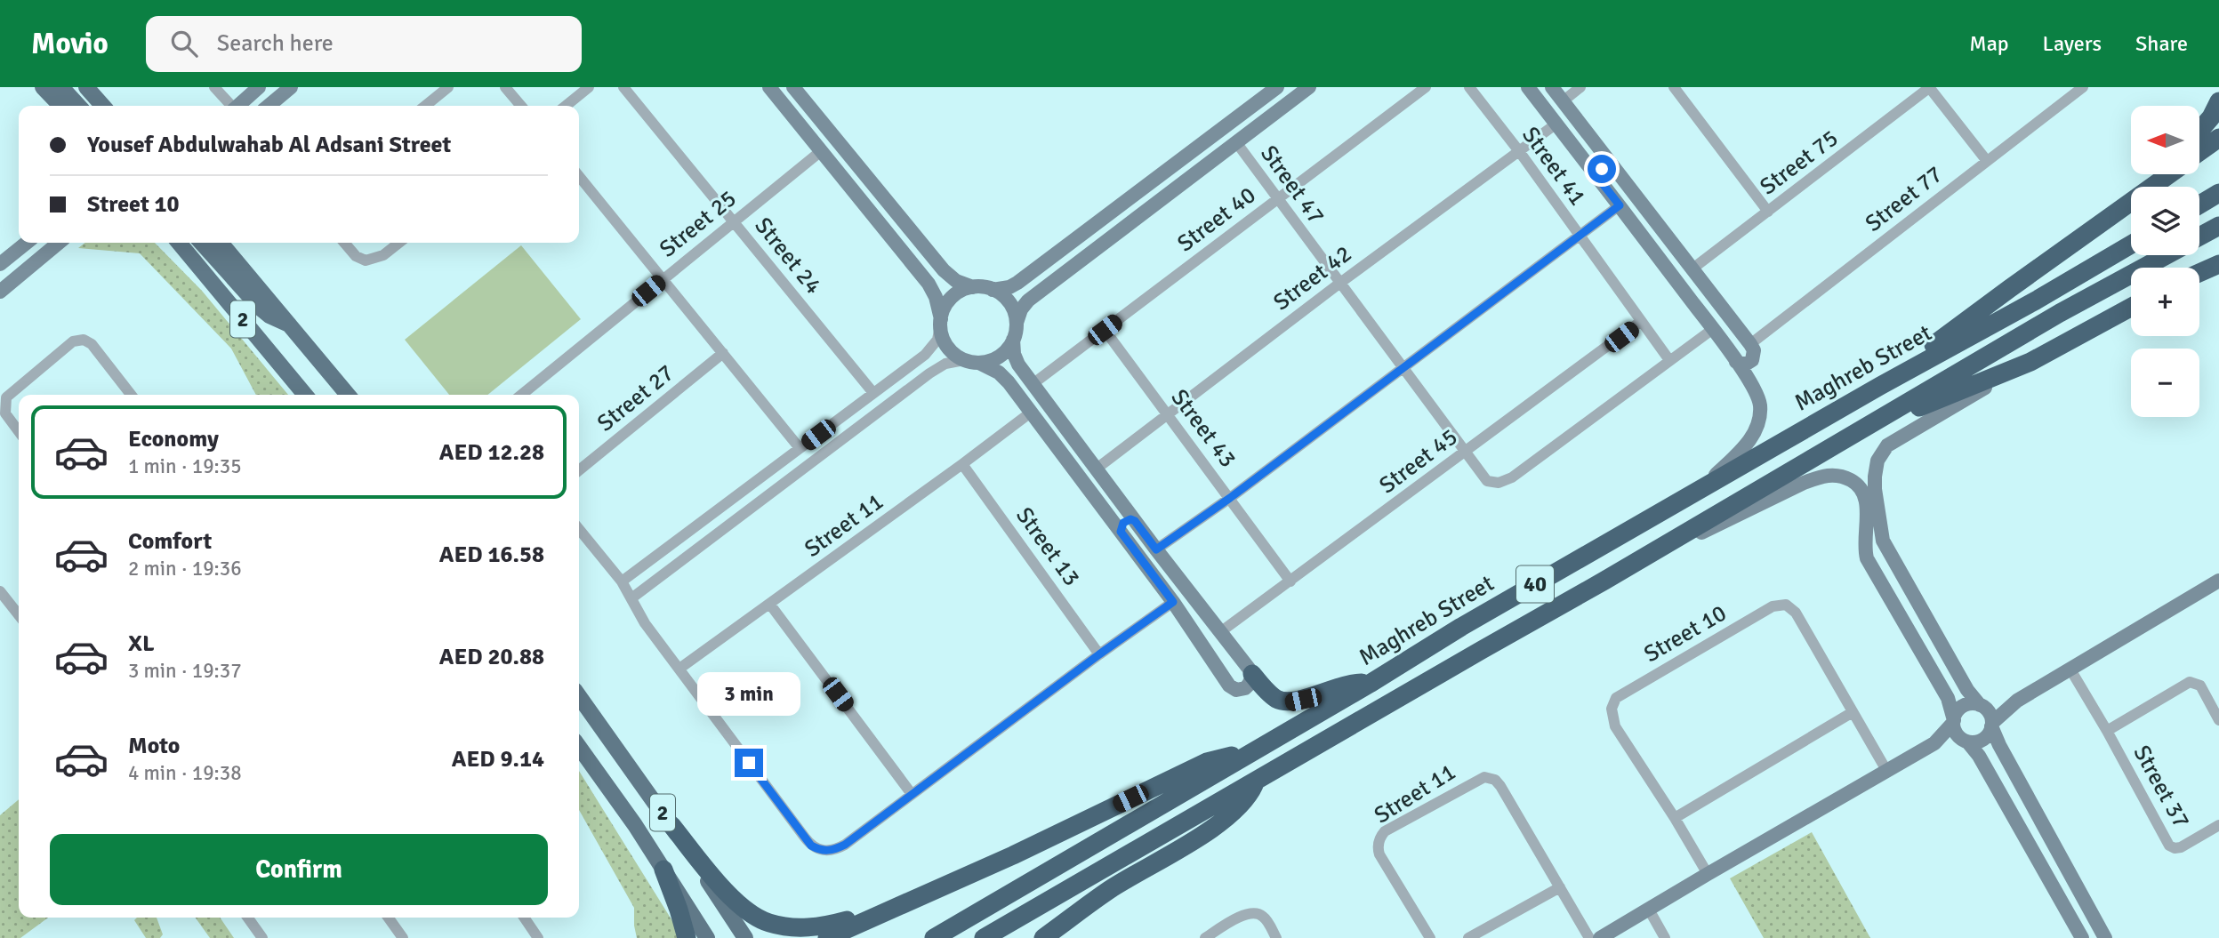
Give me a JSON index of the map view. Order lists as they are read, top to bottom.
{
  "streets": {
    "highway": ["Maghreb Street", "40"],
    "main road": ["2"],
    "street": [
      "Street 75",
      "Street 41",
      "Street 47",
      "Street 77",
      "Street 40",
      "Street 25",
      "Street 24",
      "Street 42",
      "Street 27",
      "Street 43",
      "Street 45",
      "Street 11",
      "Street 13",
      "Street 10",
      "Street 37"
    ]
  },
  "crossings": [
    ["Street 41", "Street 47"],
    ["Street 41", "Street 42"],
    ["Street 41", "Street 45"],
    ["Street 47", "Street 40"],
    ["Street 47", "Street 42"],
    ["Street 47", "Street 45"],
    ["Street 40", "Street 43"],
    ["Street 25", "Street 24"],
    ["Street 42", "Street 43"],
    ["Street 43", "Street 45"],
    ["Street 11", "Street 13"]
  ],
  "north": "left",
  "page": {
    "header": "Movio",
    "search": "Search here",
    "nav": ["Map", "Layers", "Share"],
    "map_buttons": ["+", "−"],
    "banner": ["Yousef Abdulwahab Al Adsani Street", "Street 10"],
    "list": [
      {
        "name": "Economy",
        "note": "1 min · 19:35",
        "value": "AED 12.28"
      },
      {
        "name": "Comfort",
        "note": "2 min · 19:36",
        "value": "AED 16.58"
      },
      {
        "name": "XL",
        "note": "3 min · 19:37",
        "value": "AED 20.88"
      },
      {
        "name": "Moto",
        "note": "4 min · 19:38",
        "value": "AED 9.14"
      }
    ],
    "bubble": "3 min",
    "buttons": "Confirm"
  }
}
